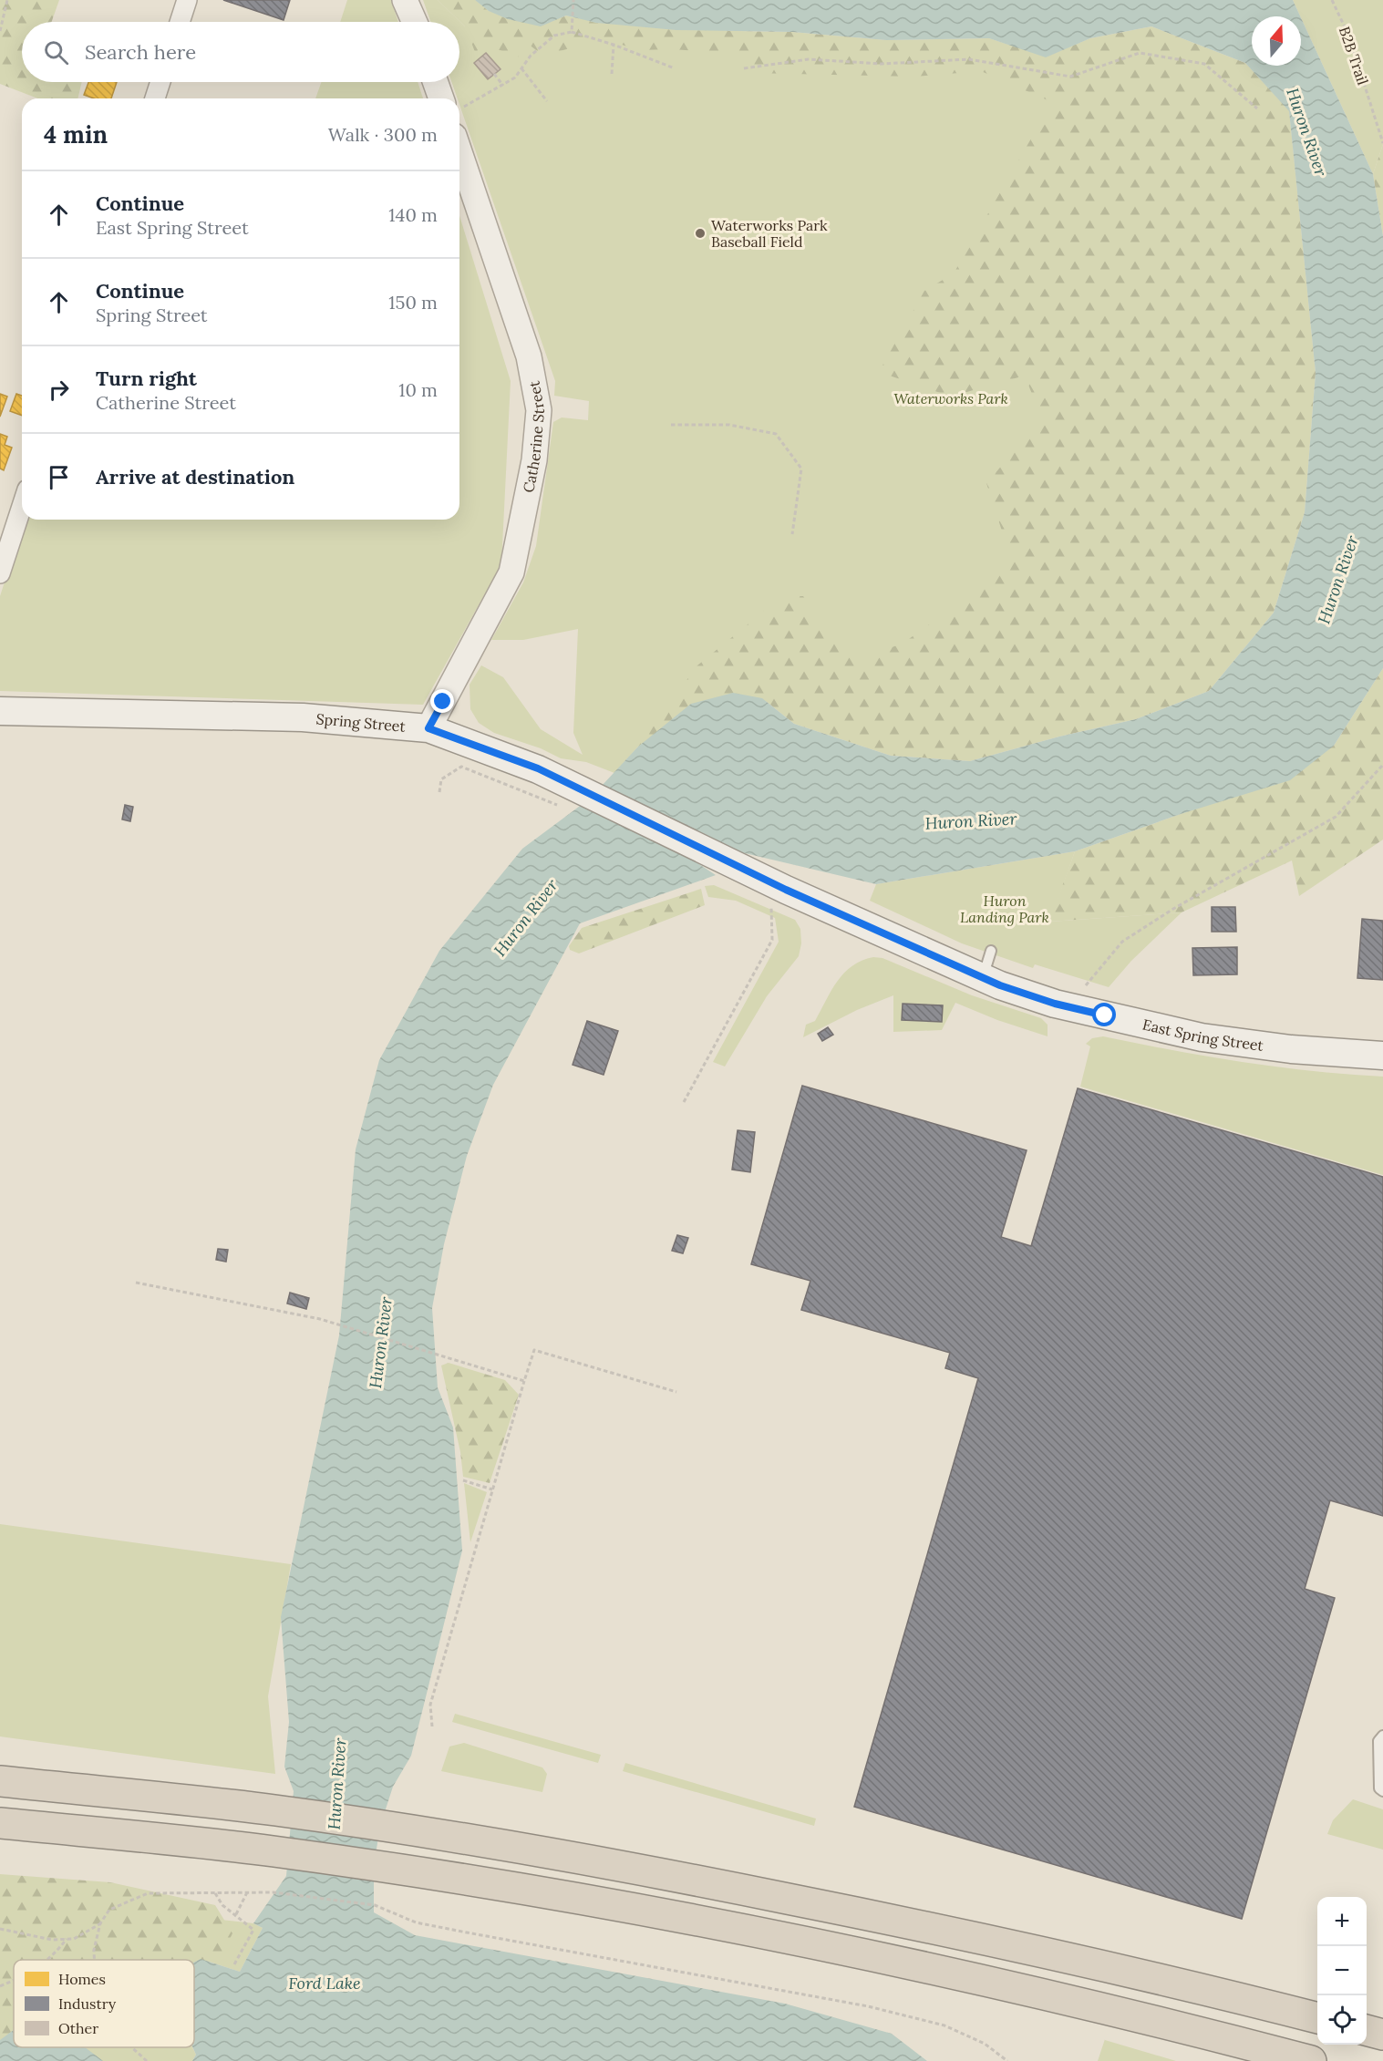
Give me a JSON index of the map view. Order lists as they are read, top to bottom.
{
  "streets": {
    "main road": ["Spring Street", "East Spring Street"],
    "street": ["Catherine Street"],
    "path": ["B2B Trail"]
  },
  "crossings": [
    ["Catherine Street", "Spring Street"],
    ["Spring Street", "East Spring Street"]
  ],
  "water": ["Huron River", "Ford Lake"],
  "parks": ["Waterworks Park", "Huron Landing Park"],
  "places": ["Waterworks Park Baseball Field"],
  "legend": ["Homes", "Industry", "Other"],
  "north": "top",
  "page": {
    "search": "Search here",
    "heading": ["4 min", "Walk · 300 m"],
    "list": [
      ["Continue", "East Spring Street", "140 m"],
      ["Continue", "Spring Street", "150 m"],
      ["Turn right", "Catherine Street", "10 m"],
      "Arrive at destination"
    ],
    "map_buttons": ["+", "−"]
  }
}
